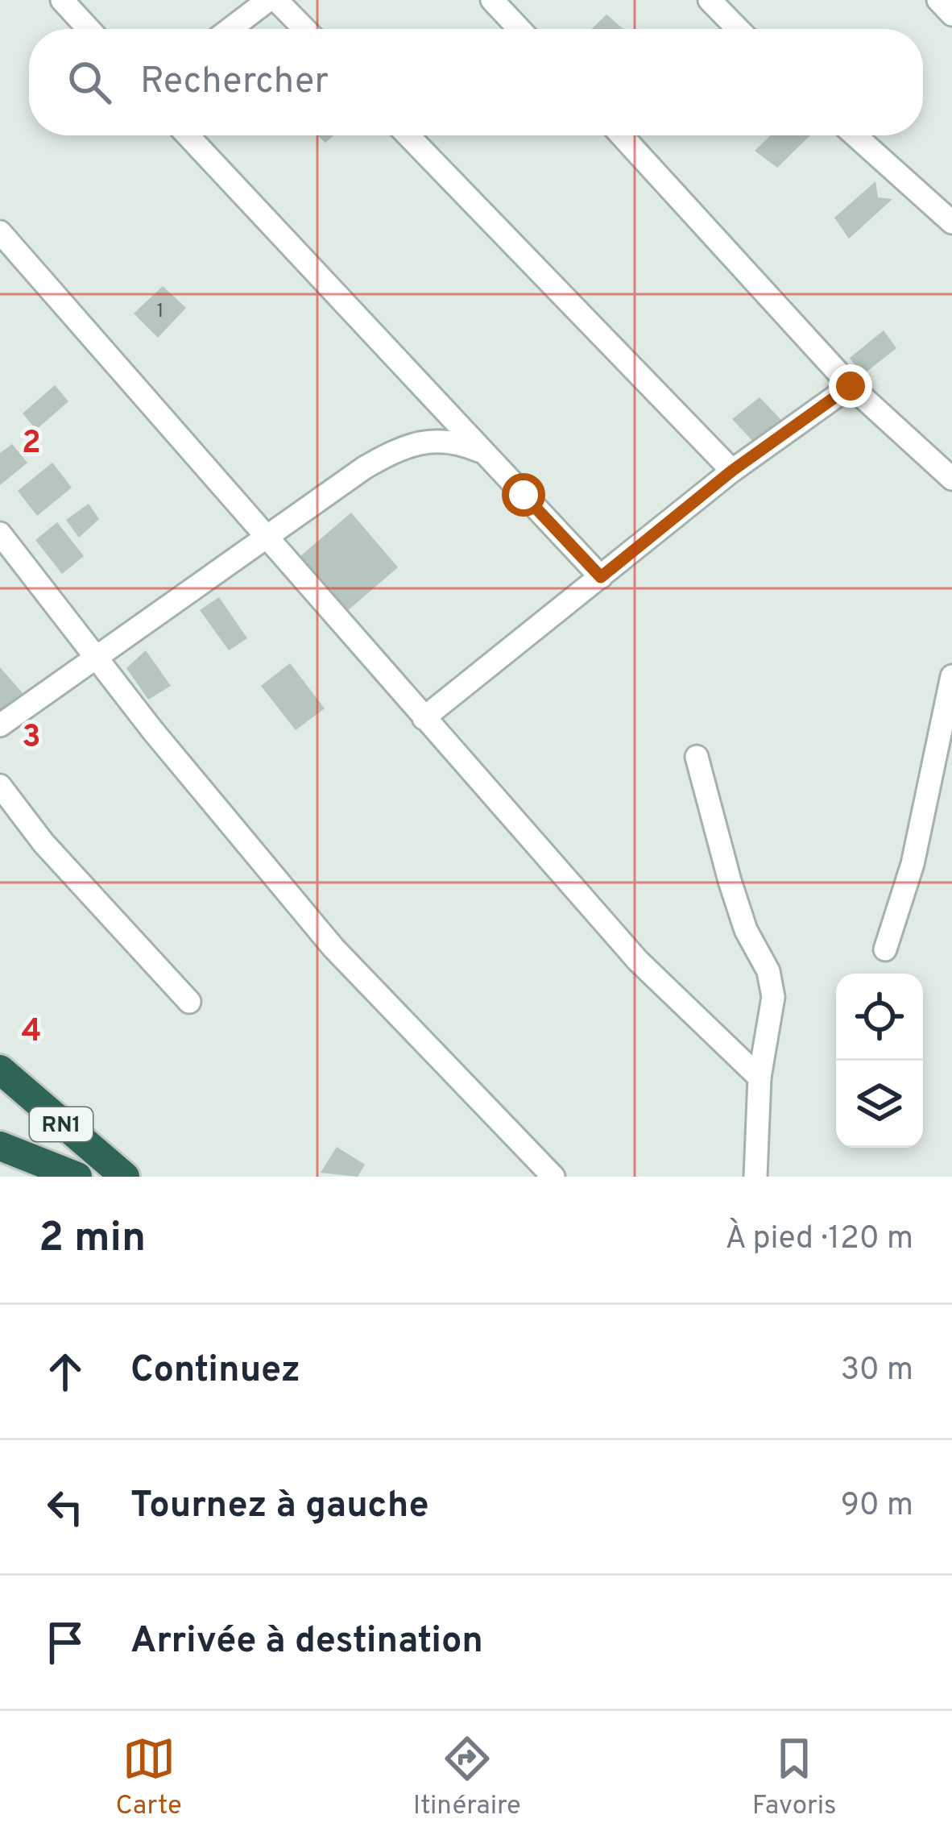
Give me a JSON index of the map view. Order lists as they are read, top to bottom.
{
  "streets": {
    "highway": ["RN1"]
  },
  "house_numbers": ["1"],
  "page": {
    "search": "Rechercher",
    "heading": ["2 min", "À pied · 120 m"],
    "list": [
      ["Continuez", "30 m"],
      ["Tournez à gauche", "90 m"],
      "Arrivée à destination"
    ],
    "nav": ["Carte", "Itinéraire", "Favoris"]
  },
  "grid": {
    "rows": ["2", "3", "4"]
  }
}
